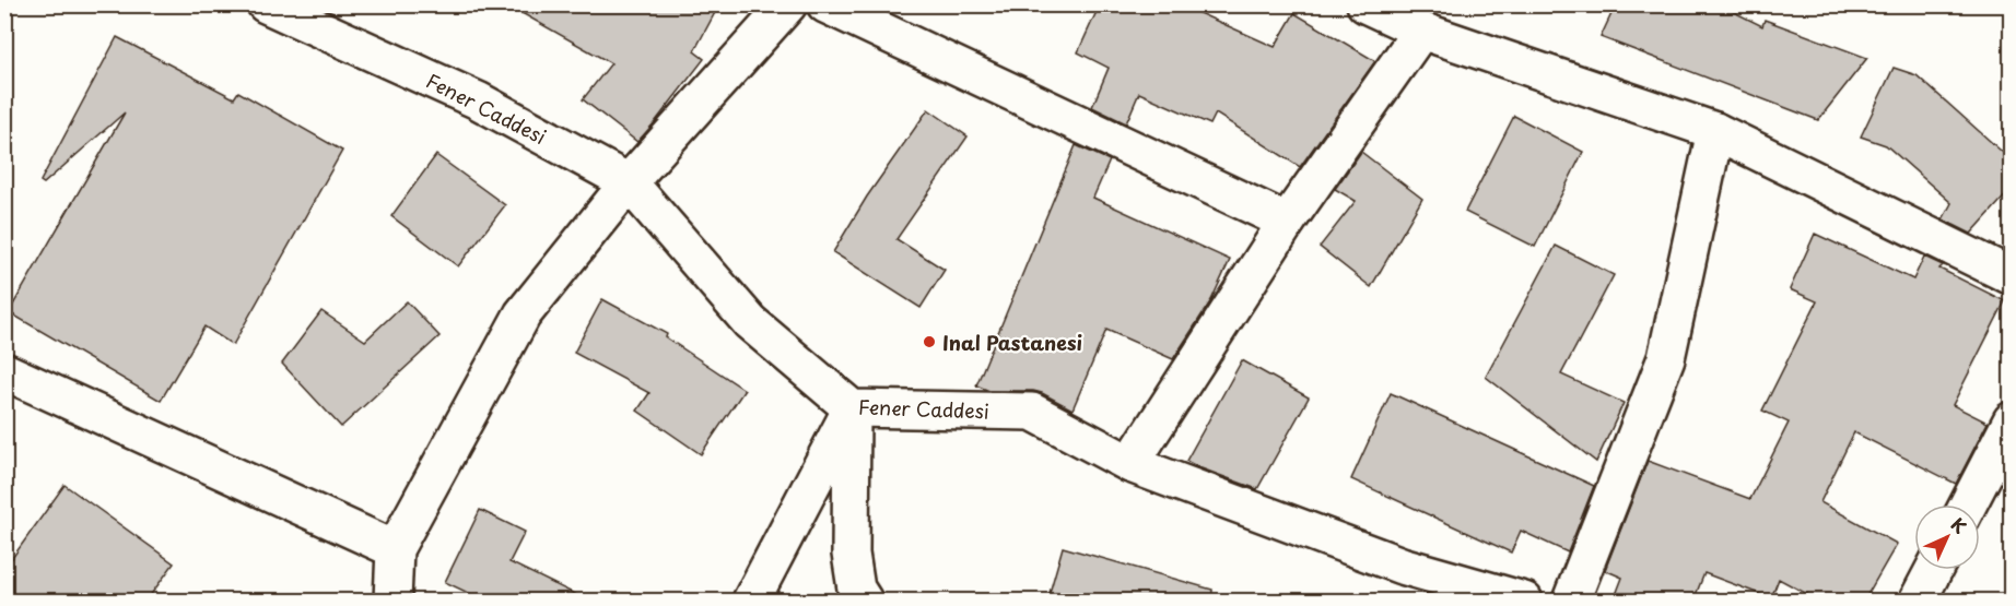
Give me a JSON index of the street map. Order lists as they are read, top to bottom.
{
  "streets": {
    "street": ["Fener Caddesi"]
  },
  "places": ["Inal Pastanesi"],
  "north": "top right"
}
